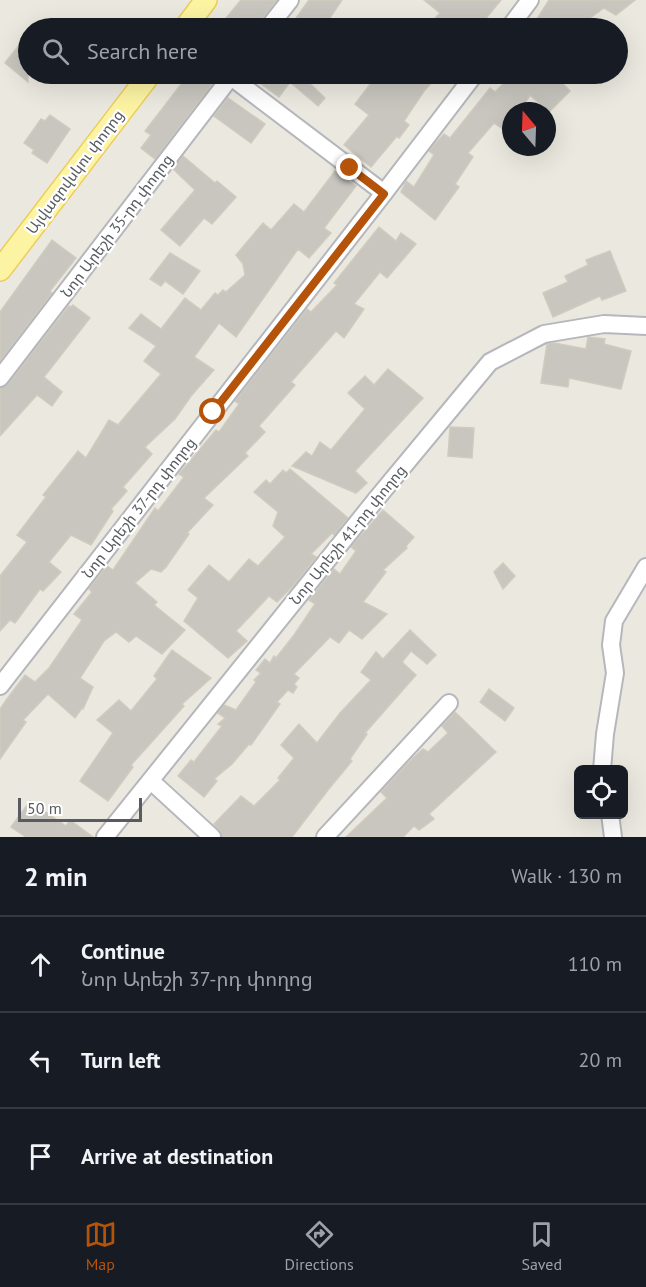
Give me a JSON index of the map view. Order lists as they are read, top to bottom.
{
  "streets": {
    "main road": ["Այվազովսկու փողոց"],
    "street": ["Նոր Արեշի 35-րդ փողոց", "Նոր Արեշի 37-րդ փողոց", "Նոր Արեշի 41-րդ փողոց"]
  },
  "scale_bar": "50 m",
  "north": "top",
  "page": {
    "search": "Search here",
    "scale": "50 m",
    "heading": ["2 min", "Walk · 130 m"],
    "list": [
      ["Continue", "Նոր Արեշի 37-րդ փողոց", "110 m"],
      ["Turn left", "20 m"],
      "Arrive at destination"
    ],
    "nav": ["Map", "Directions", "Saved"]
  }
}
